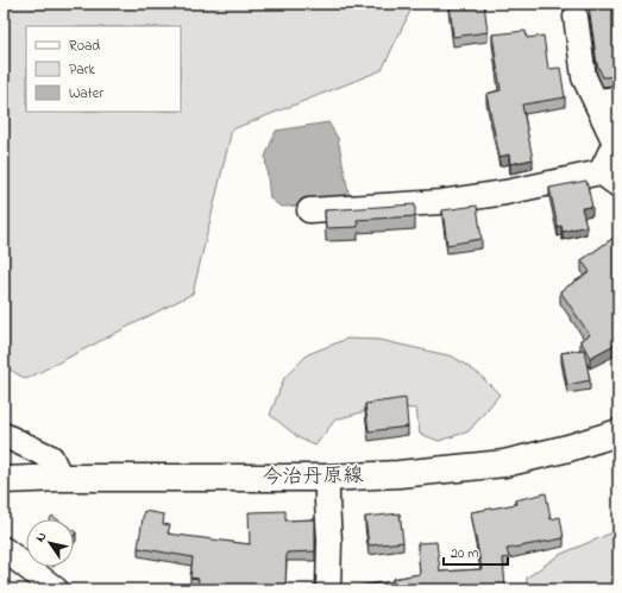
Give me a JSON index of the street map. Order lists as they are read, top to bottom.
{
  "streets": {
    "main road": ["今治丹原線"]
  },
  "legend": ["Road", "Park", "Water"],
  "scale_bar": "20 m",
  "north": "top left"
}
